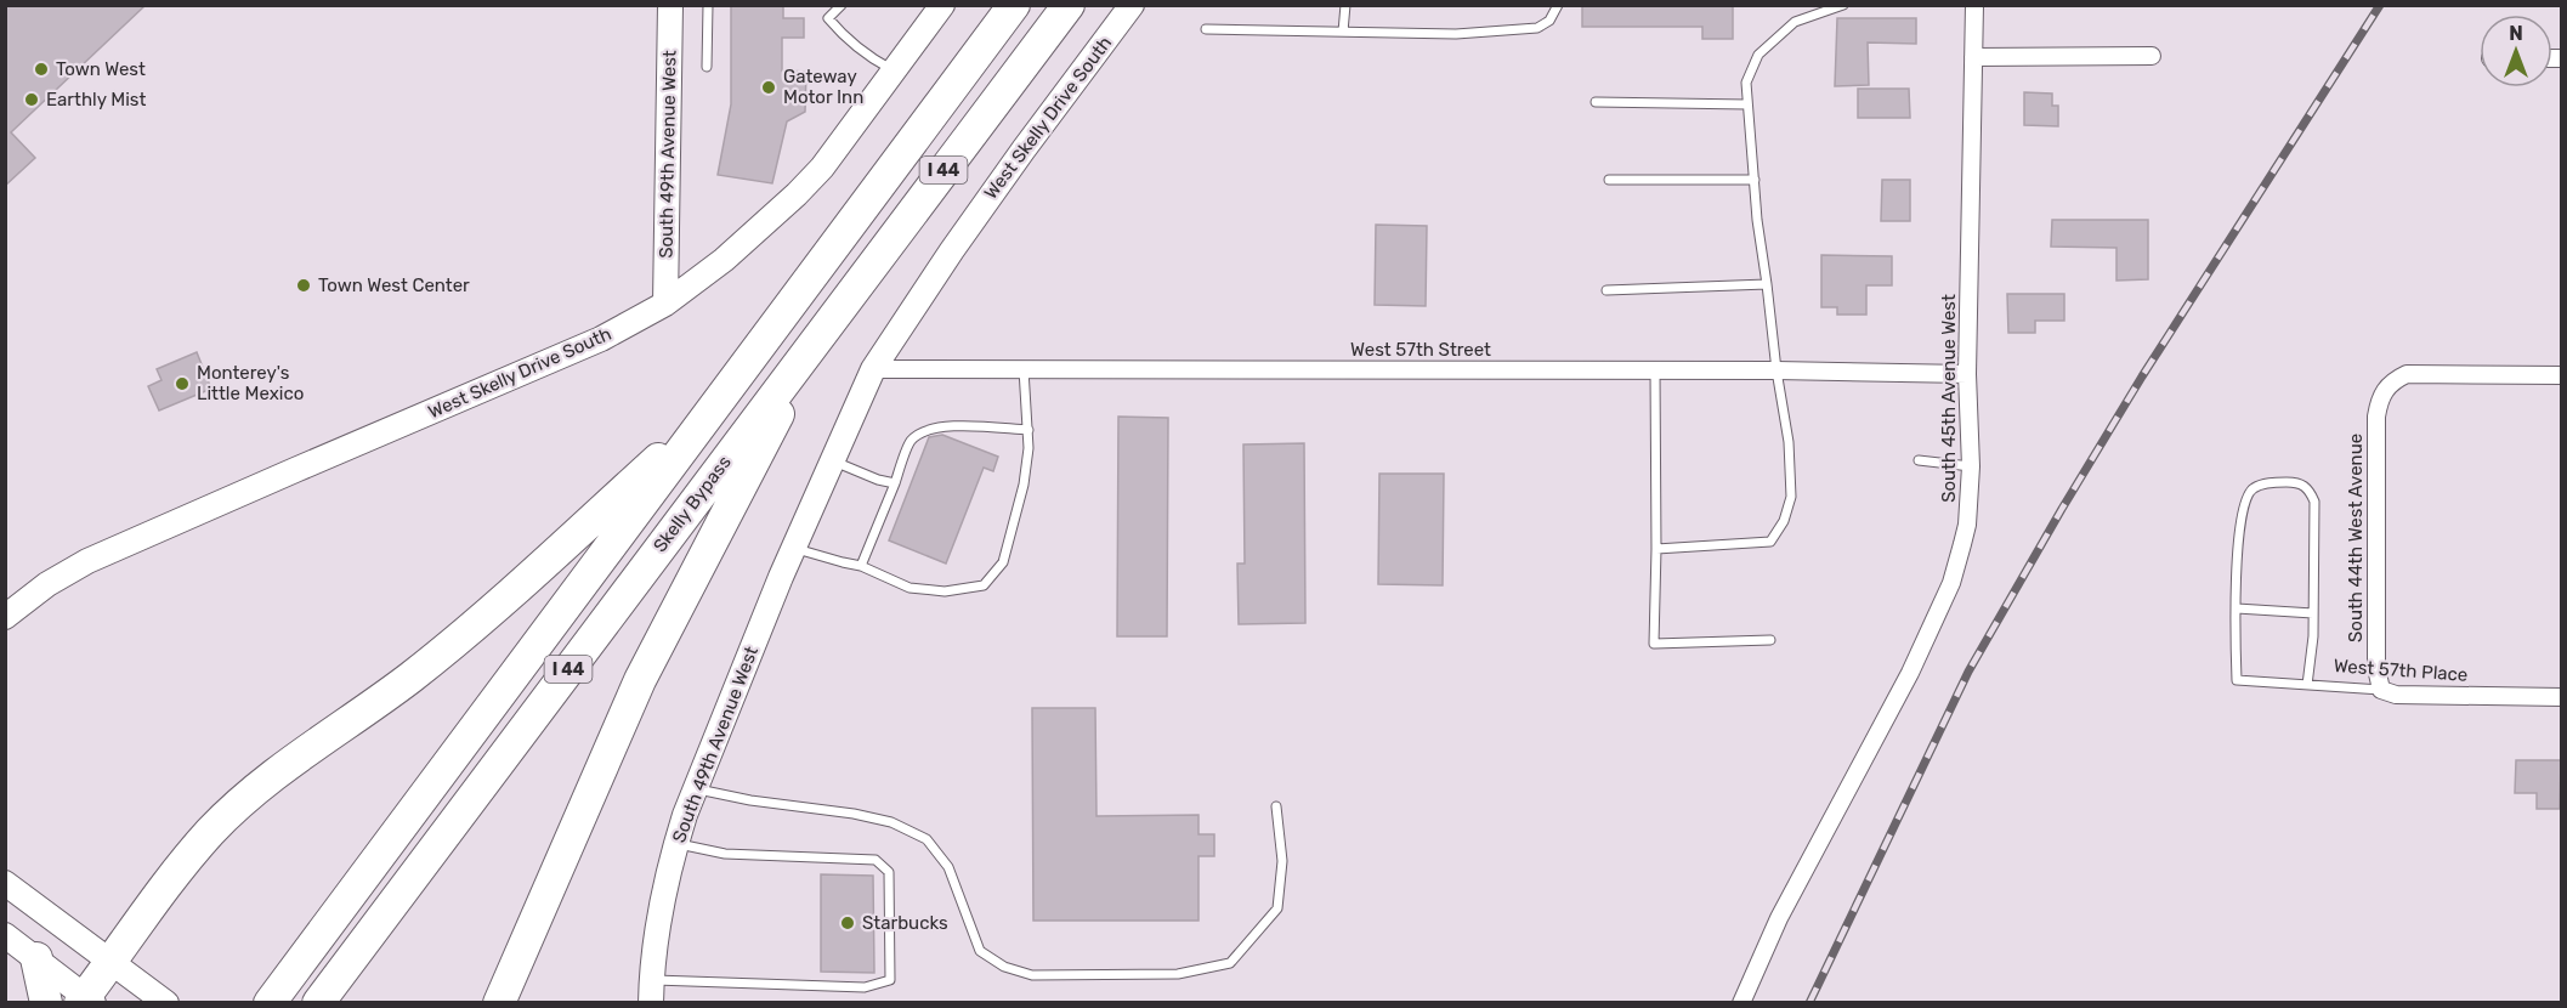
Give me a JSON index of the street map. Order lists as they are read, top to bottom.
{
  "streets": {
    "highway": ["I 44", "Skelly Bypass"],
    "street": [
      "West Skelly Drive South",
      "South 49th Avenue West",
      "West 57th Street",
      "South 45th Avenue West",
      "South 44th West Avenue",
      "West 57th Place"
    ]
  },
  "crossings": [
    ["West Skelly Drive South", "South 49th Avenue West"],
    ["West Skelly Drive South", "West 57th Street"],
    ["West 57th Street", "South 45th Avenue West"],
    ["South 44th West Avenue", "West 57th Place"]
  ],
  "places": [
    "Town West",
    "Gateway Motor Inn",
    "Earthly Mist",
    "Town West Center",
    "Monterey's Little Mexico",
    "Starbucks"
  ],
  "north": "top"
}
